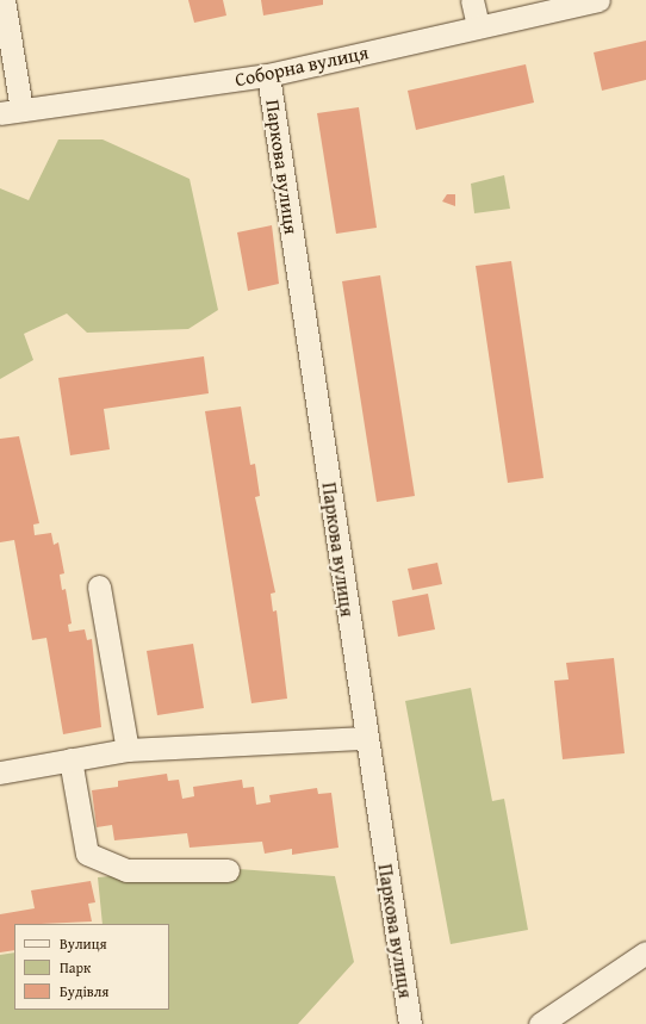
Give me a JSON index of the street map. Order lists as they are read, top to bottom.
{
  "streets": {
    "street": ["Соборна вулиця", "Паркова вулиця"]
  },
  "crossings": [
    ["Соборна вулиця", "Паркова вулиця"]
  ],
  "legend": ["Вулиця", "Парк", "Будівля"]
}
